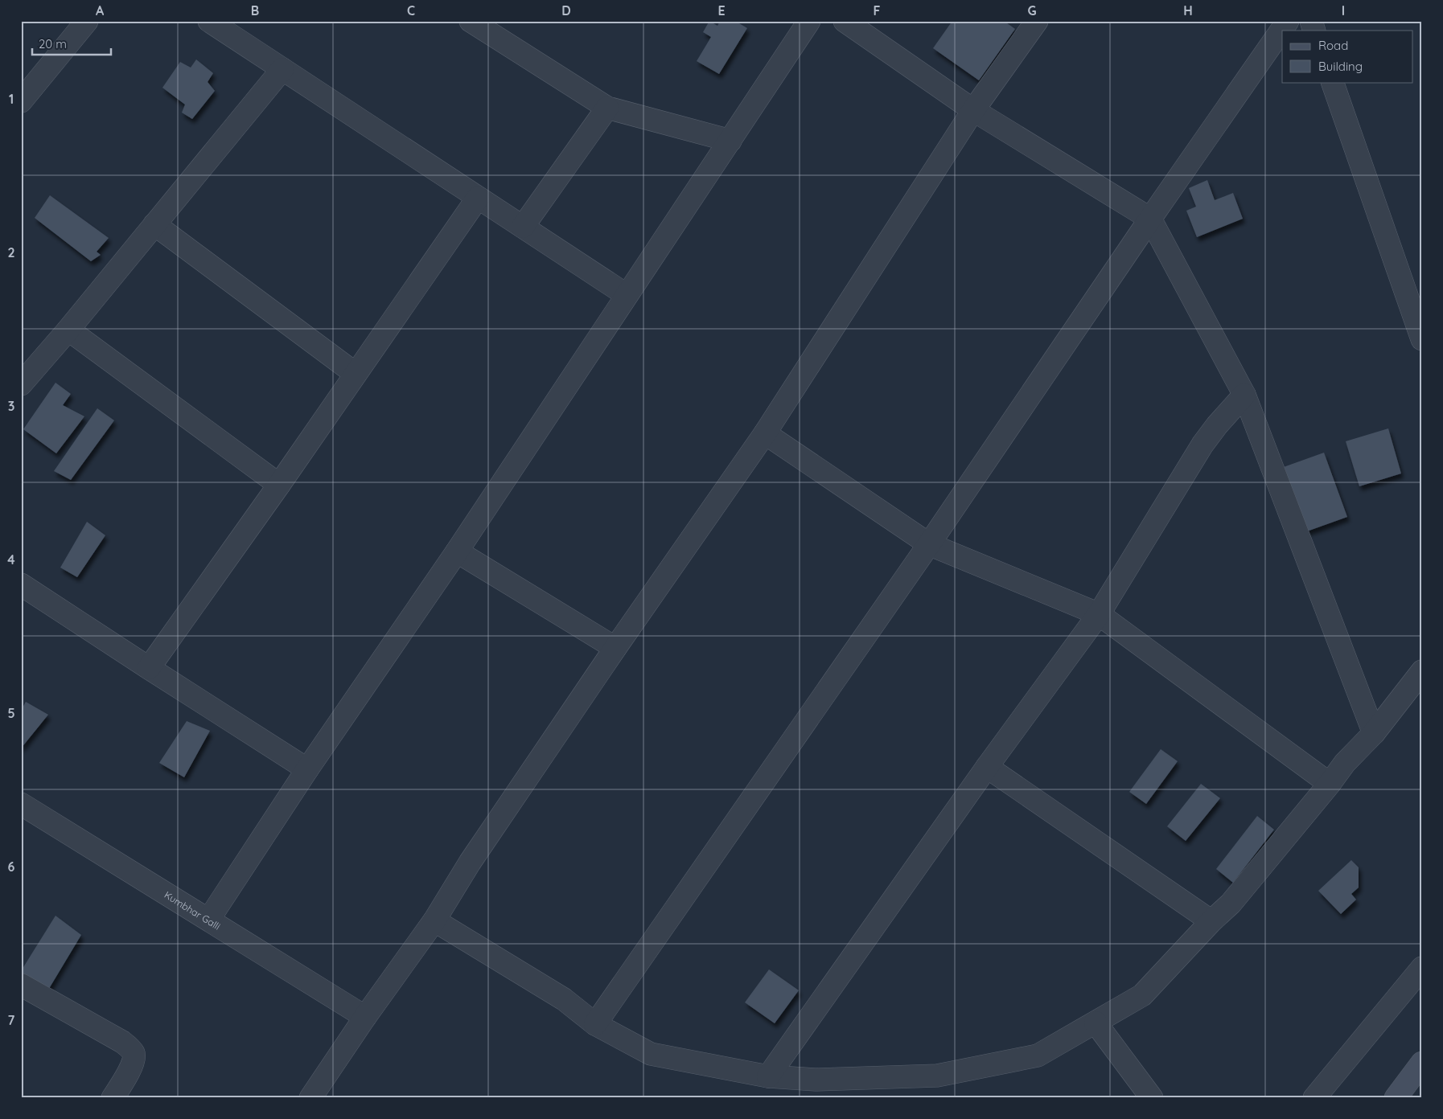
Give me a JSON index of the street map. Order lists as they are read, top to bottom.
{
  "streets": {
    "street": ["Kumbhar Galli"]
  },
  "legend": ["Road", "Building"],
  "scale_bar": "20 m",
  "grid": {
    "columns": [
      "A",
      "B",
      "C",
      "D",
      "E",
      "F",
      "G",
      "H",
      "I"
    ],
    "rows": [
      "1",
      "2",
      "3",
      "4",
      "5",
      "6",
      "7"
    ]
  }
}
